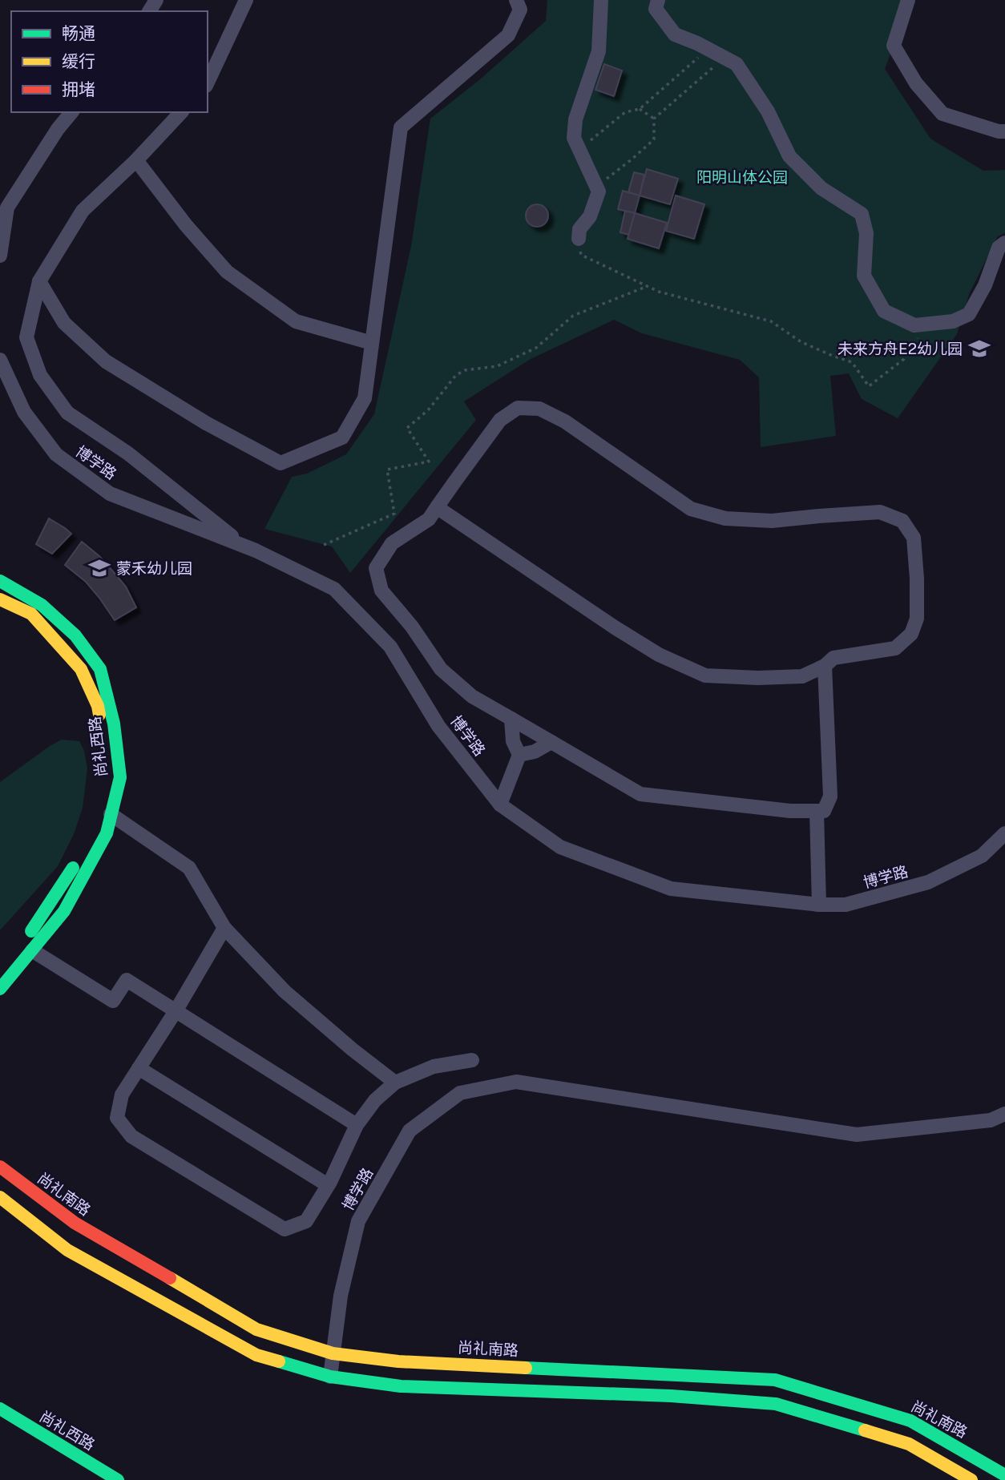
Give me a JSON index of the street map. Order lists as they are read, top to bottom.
{
  "streets": {
    "main road": ["尚礼西路", "尚礼南路"],
    "street": ["博学路"]
  },
  "crossings": [
    ["博学路", "尚礼南路"]
  ],
  "parks": ["阳明山体公园"],
  "places": {
    "school or university": ["未来方舟E2幼儿园", "蒙禾幼儿园"]
  },
  "legend": ["畅通", "缓行", "拥堵"]
}
